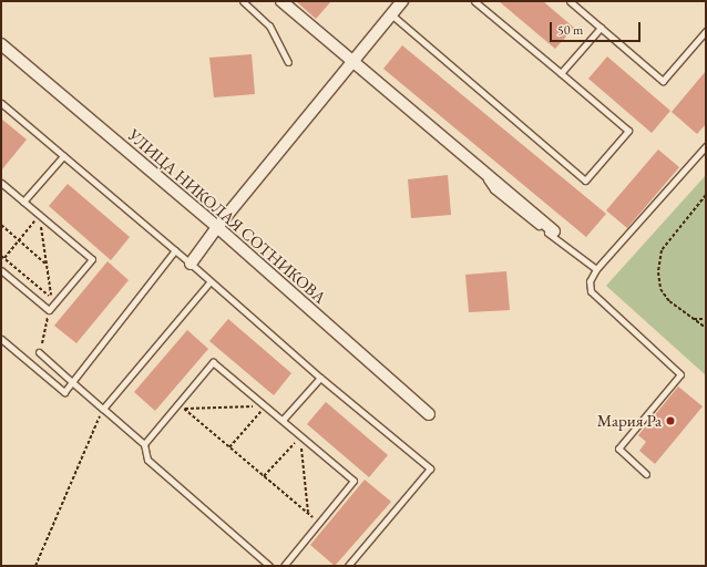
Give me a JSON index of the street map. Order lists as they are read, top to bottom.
{
  "streets": {
    "street": ["УЛИЦА НИКОЛАЯ СОТНИКОВА"]
  },
  "places": ["Мария Ра"],
  "scale_bar": "50 m"
}
